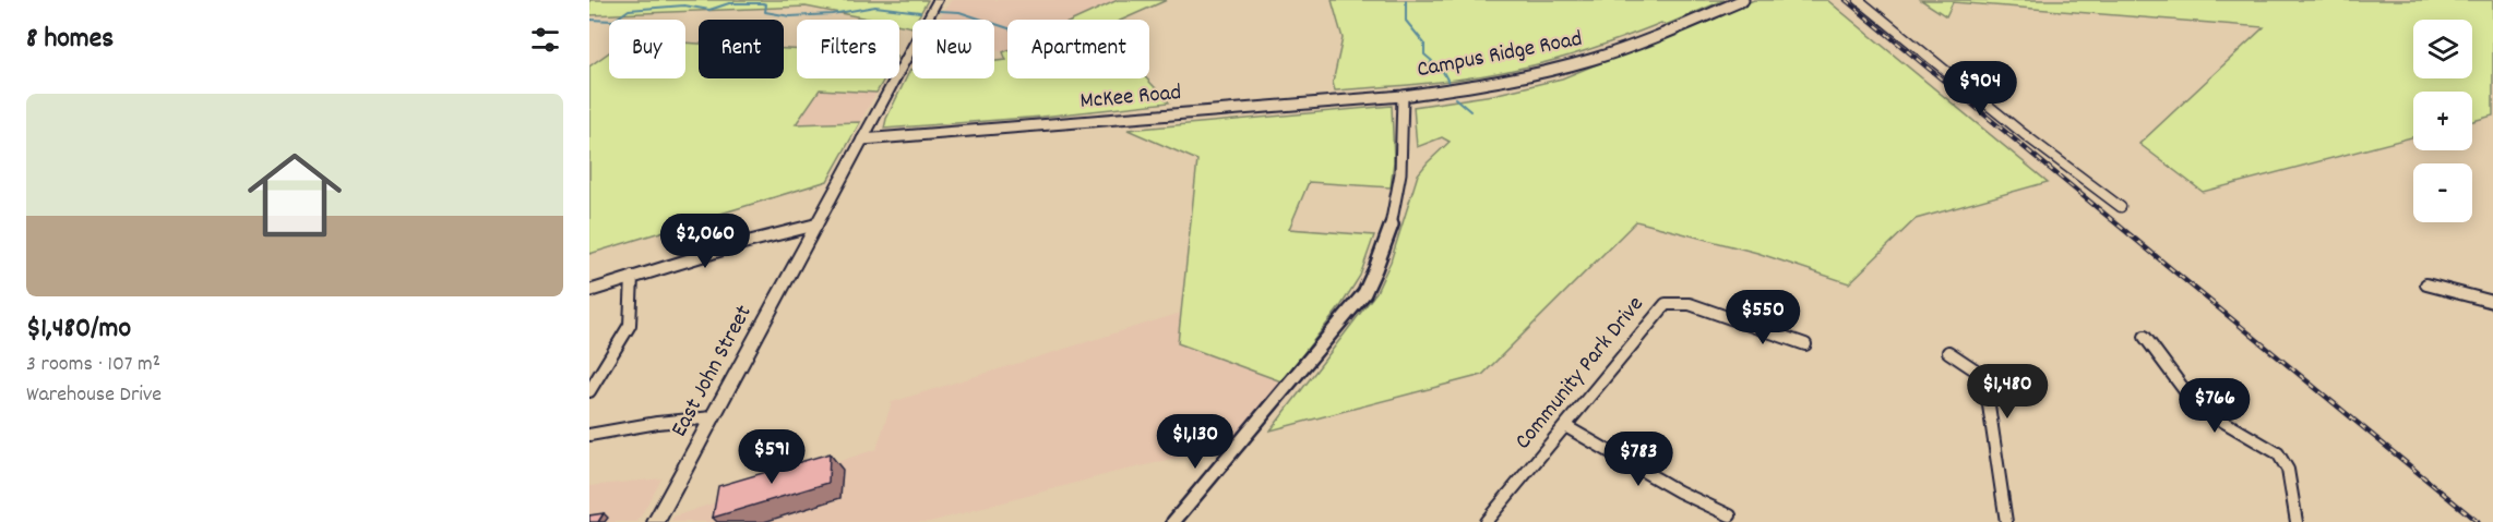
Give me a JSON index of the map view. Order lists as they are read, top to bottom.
{
  "streets": {
    "main road": ["East John Street"],
    "street": ["Campus Ridge Road", "McKee Road", "Community Park Drive"]
  },
  "crossings": [
    ["Campus Ridge Road", "McKee Road"],
    ["McKee Road", "East John Street"]
  ],
  "page": {
    "heading": "8 homes",
    "map_buttons": ["+", "−"],
    "chip": [
      "Buy",
      "Rent",
      "Filters",
      "New",
      "Apartment"
    ],
    "price": [
      "$904",
      "$2,060",
      "$550",
      "$1,480",
      "$766",
      "$1,130",
      "$591",
      "$783"
    ],
    "list": [
      {
        "name": "$1,480/mo",
        "note": "3 rooms · 107 m² · Warehouse Drive"
      }
    ]
  }
}
